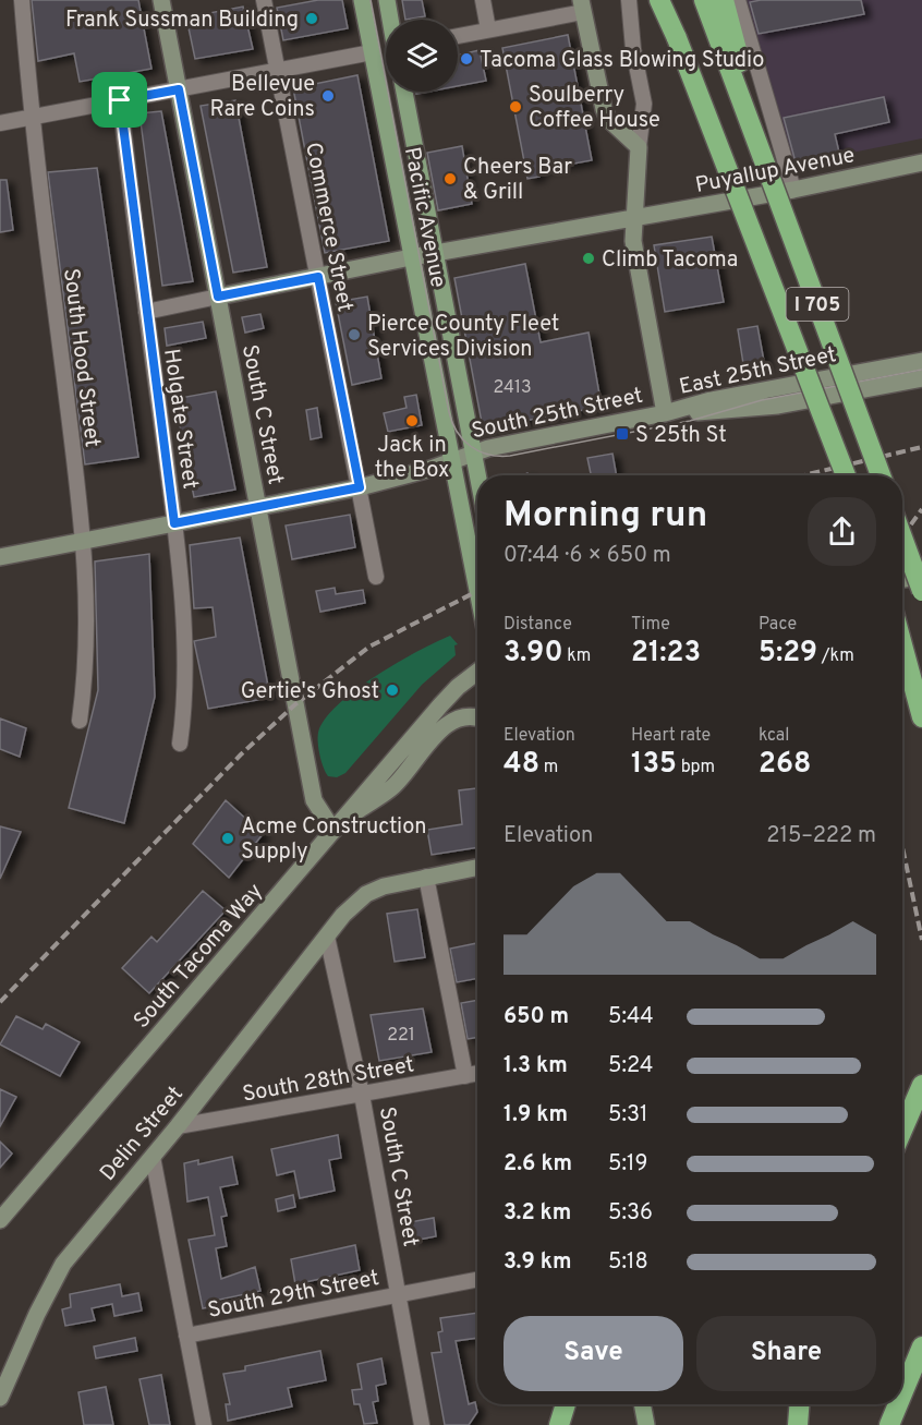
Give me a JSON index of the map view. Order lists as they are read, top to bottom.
{
  "streets": {
    "highway": ["I 705"],
    "main road": ["Pacific Avenue"],
    "street": [
      "Puyallup Avenue",
      "Commerce Street",
      "South Hood Street",
      "East 25th Street",
      "South 25th Street",
      "South C Street",
      "Holgate Street",
      "South Tacoma Way",
      "South 28th Street",
      "Delin Street",
      "South 29th Street"
    ]
  },
  "crossings": [
    ["Puyallup Avenue", "Pacific Avenue"],
    ["Puyallup Avenue", "Commerce Street"],
    ["Puyallup Avenue", "South C Street"],
    ["Pacific Avenue", "South 25th Street"],
    ["Commerce Street", "South 25th Street"],
    ["South Hood Street", "South 25th Street"],
    ["East 25th Street", "South 25th Street"],
    ["South 25th Street", "South C Street"],
    ["South 25th Street", "Holgate Street"],
    ["South C Street", "South Tacoma Way"],
    ["South C Street", "South 28th Street"],
    ["South C Street", "Delin Street"],
    ["South C Street", "South 29th Street"],
    ["South 28th Street", "Delin Street"]
  ],
  "places": {
    "other": [
      "Frank Sussman Building",
      "Tacoma Glass Blowing Studio",
      "Bellevue Rare Coins",
      "Soulberry Coffee House",
      "Cheers Bar & Grill",
      "Climb Tacoma",
      "Pierce County Fleet Services Division",
      "Jack in the Box",
      "Gertie's Ghost",
      "Acme Construction Supply"
    ],
    "transit": ["S 25th St"]
  },
  "house_numbers": ["2413", "221"],
  "page": {
    "heading": ["Morning run", "07:44 · 6 × 650 m"],
    "stats": [
      ["Distance", "3.90 km"],
      ["Time", "21:23"],
      ["Pace", "5:29 /km"],
      ["Elevation", "48 m"],
      ["Heart rate", "135 bpm"],
      ["kcal", "268"]
    ],
    "chart": ["Elevation", "215–222 m"],
    "list": [
      {
        "name": "650 m",
        "note": "5:44"
      },
      {
        "name": "1.3 km",
        "note": "5:24"
      },
      {
        "name": "1.9 km",
        "note": "5:31"
      },
      {
        "name": "2.6 km",
        "note": "5:19"
      },
      {
        "name": "3.2 km",
        "note": "5:36"
      },
      {
        "name": "3.9 km",
        "note": "5:18"
      }
    ],
    "buttons": ["Save", "Share"]
  }
}
